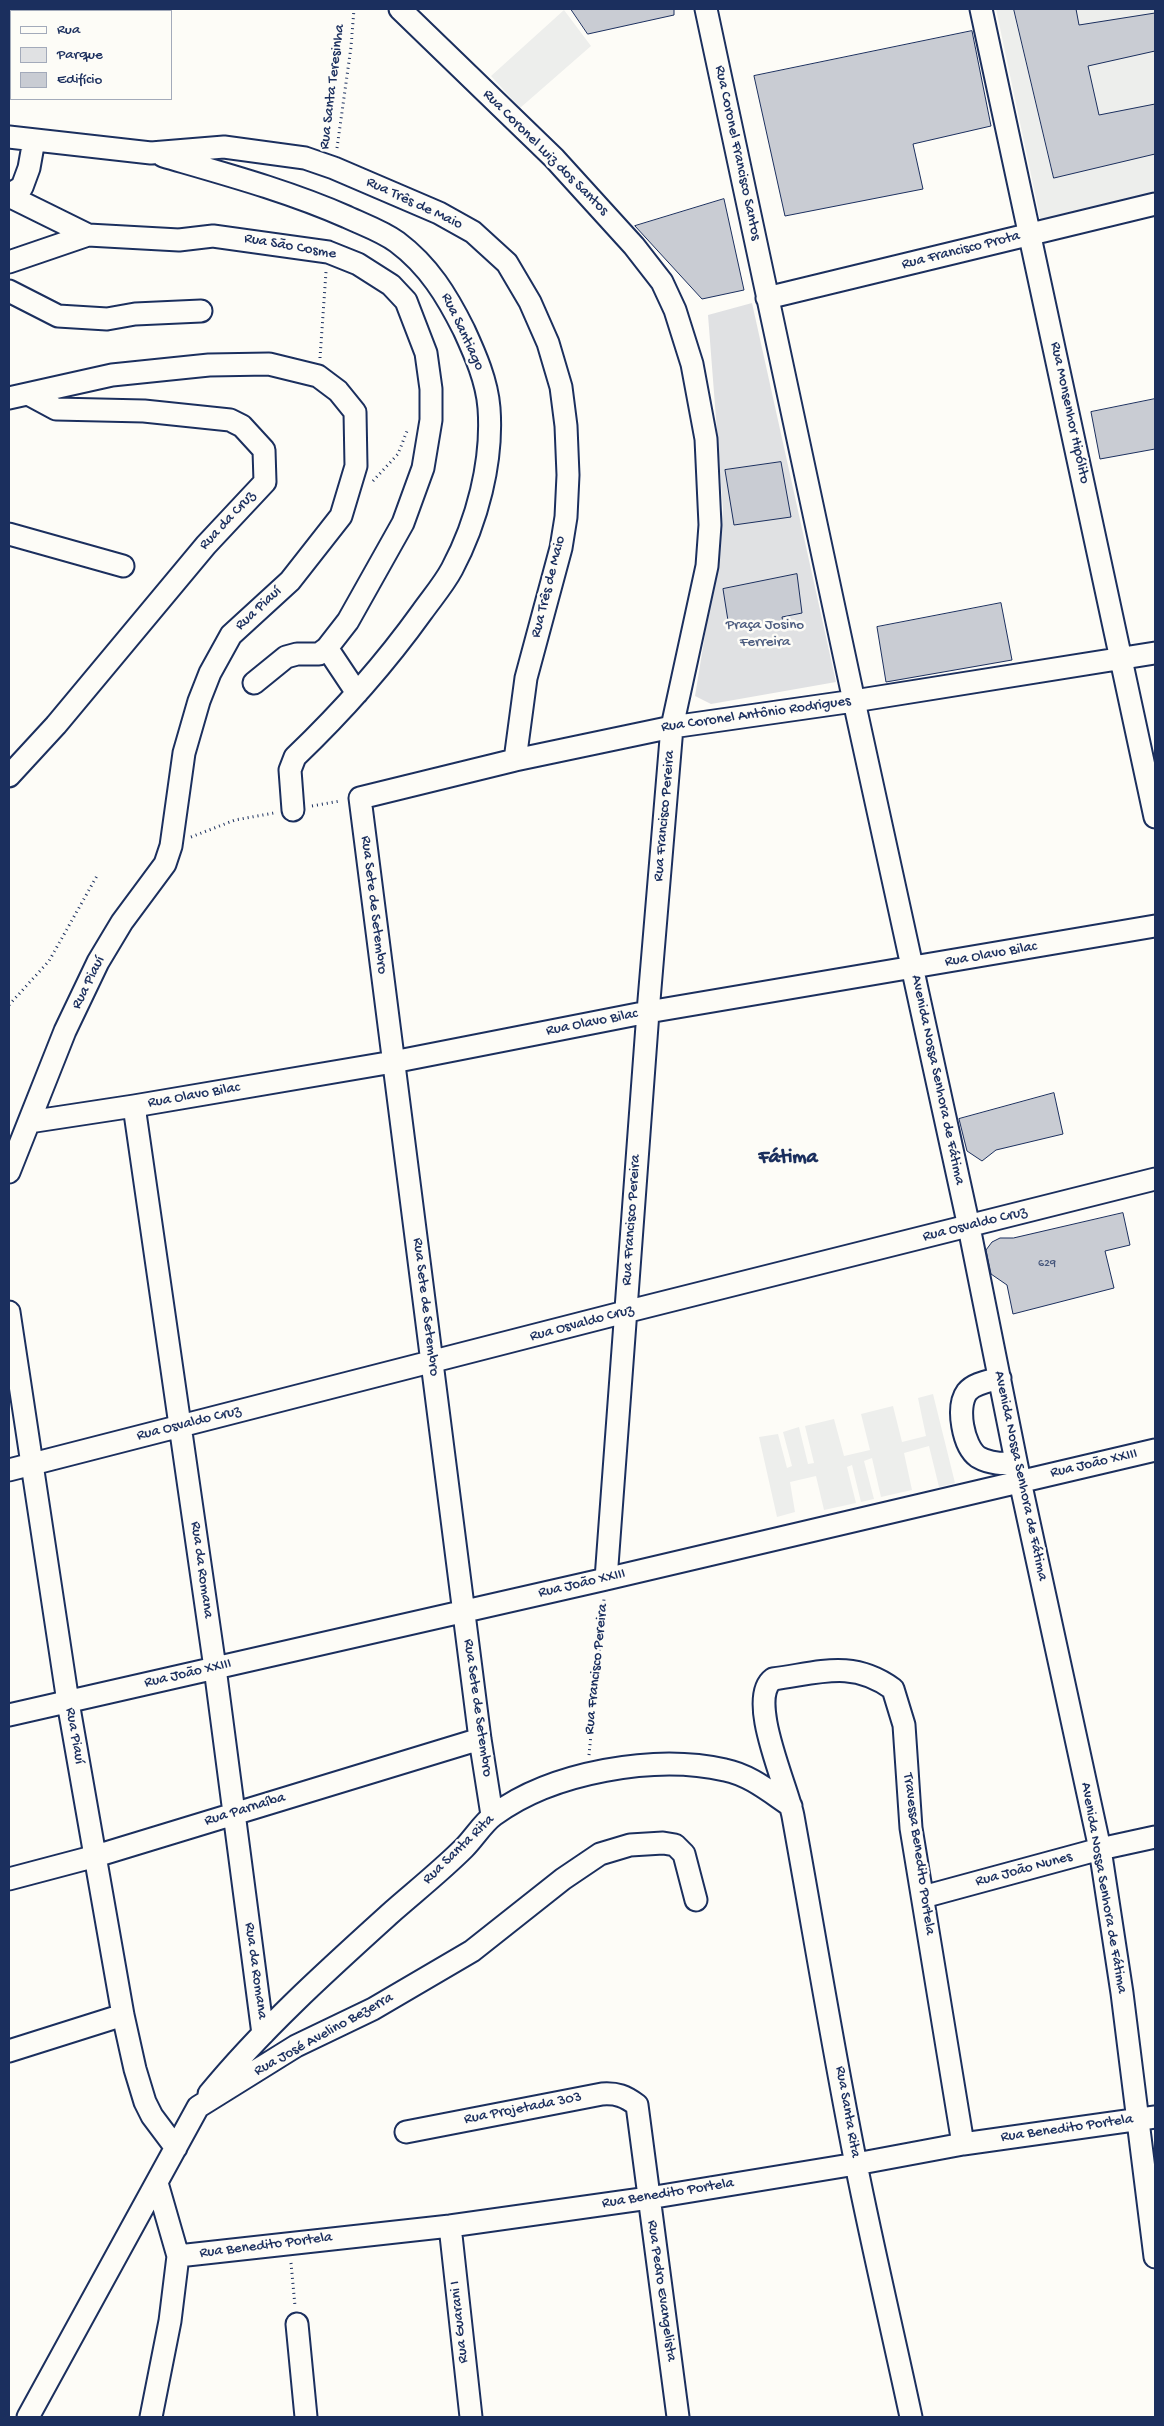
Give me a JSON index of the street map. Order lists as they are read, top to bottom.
{
  "streets": {
    "street": [
      "Rua Coronel Luiz dos Santos",
      "Rua Coronel Francisco Santos",
      "Rua Três de Maio",
      "Rua São Cosme",
      "Rua Francisco Prota",
      "Rua Santiago",
      "Rua Monsenhor Hipólito",
      "Rua da Cruz",
      "Rua Piauí",
      "Rua Coronel Antônio Rodrigues",
      "Rua Francisco Pereira",
      "Rua Sete de Setembro",
      "Rua Olavo Bilac",
      "Avenida Nossa Senhora de Fátima",
      "Rua Osvaldo Cruz",
      "Rua João XXIII",
      "Rua da Romana",
      "Rua Parnaíba",
      "Rua Santa Rita",
      "Travessa Benedito Portela",
      "Rua João Nunes",
      "Rua José Avelino Bezerra",
      "Rua Projetada 303",
      "Rua Benedito Portela",
      "Rua Pedro Evangelista",
      "Rua Guarani I"
    ],
    "path": ["Rua Santa Teresinha"]
  },
  "crossings": [
    ["Rua Santa Teresinha", "Rua Três de Maio"],
    ["Rua Coronel Luiz dos Santos", "Rua Coronel Antônio Rodrigues"],
    ["Rua Coronel Luiz dos Santos", "Rua Francisco Pereira"],
    ["Rua Coronel Francisco Santos", "Rua Francisco Prota"],
    ["Rua Três de Maio", "Rua Santiago"],
    ["Rua Três de Maio", "Rua Coronel Antônio Rodrigues"],
    ["Rua Francisco Prota", "Rua Monsenhor Hipólito"],
    ["Rua Monsenhor Hipólito", "Rua Coronel Antônio Rodrigues"],
    ["Rua da Cruz", "Rua Piauí"],
    ["Rua Piauí", "Rua Olavo Bilac"],
    ["Rua Piauí", "Rua Osvaldo Cruz"],
    ["Rua Piauí", "Rua João XXIII"],
    ["Rua Piauí", "Rua Parnaíba"],
    ["Rua Piauí", "Rua José Avelino Bezerra"],
    ["Rua Coronel Antônio Rodrigues", "Rua Francisco Pereira"],
    ["Rua Coronel Antônio Rodrigues", "Rua Sete de Setembro"],
    ["Rua Coronel Antônio Rodrigues", "Avenida Nossa Senhora de Fátima"],
    ["Rua Francisco Pereira", "Rua Olavo Bilac"],
    ["Rua Francisco Pereira", "Rua Osvaldo Cruz"],
    ["Rua Francisco Pereira", "Rua João XXIII"],
    ["Rua Francisco Pereira", "Rua Santa Rita"],
    ["Rua Sete de Setembro", "Rua Olavo Bilac"],
    ["Rua Sete de Setembro", "Rua Osvaldo Cruz"],
    ["Rua Sete de Setembro", "Rua João XXIII"],
    ["Rua Sete de Setembro", "Rua Parnaíba"],
    ["Rua Sete de Setembro", "Rua Santa Rita"],
    ["Rua Olavo Bilac", "Avenida Nossa Senhora de Fátima"],
    ["Rua Olavo Bilac", "Rua da Romana"],
    ["Avenida Nossa Senhora de Fátima", "Rua Osvaldo Cruz"],
    ["Avenida Nossa Senhora de Fátima", "Rua João XXIII"],
    ["Avenida Nossa Senhora de Fátima", "Rua João Nunes"],
    ["Avenida Nossa Senhora de Fátima", "Rua Benedito Portela"],
    ["Rua Osvaldo Cruz", "Rua da Romana"],
    ["Rua João XXIII", "Rua da Romana"],
    ["Rua da Romana", "Rua Parnaíba"],
    ["Rua da Romana", "Rua Santa Rita"],
    ["Rua Santa Rita", "Travessa Benedito Portela"],
    ["Rua Santa Rita", "Rua José Avelino Bezerra"],
    ["Rua Santa Rita", "Rua Benedito Portela"],
    ["Travessa Benedito Portela", "Rua João Nunes"],
    ["Travessa Benedito Portela", "Rua Benedito Portela"],
    ["Rua Projetada 303", "Rua Pedro Evangelista"],
    ["Rua Benedito Portela", "Rua Pedro Evangelista"],
    ["Rua Benedito Portela", "Rua Guarani I"]
  ],
  "districts": ["Fátima"],
  "parks": ["Praça Josino Ferreira"],
  "house_numbers": ["629"],
  "legend": ["Rua", "Parque", "Edifício"]
}
